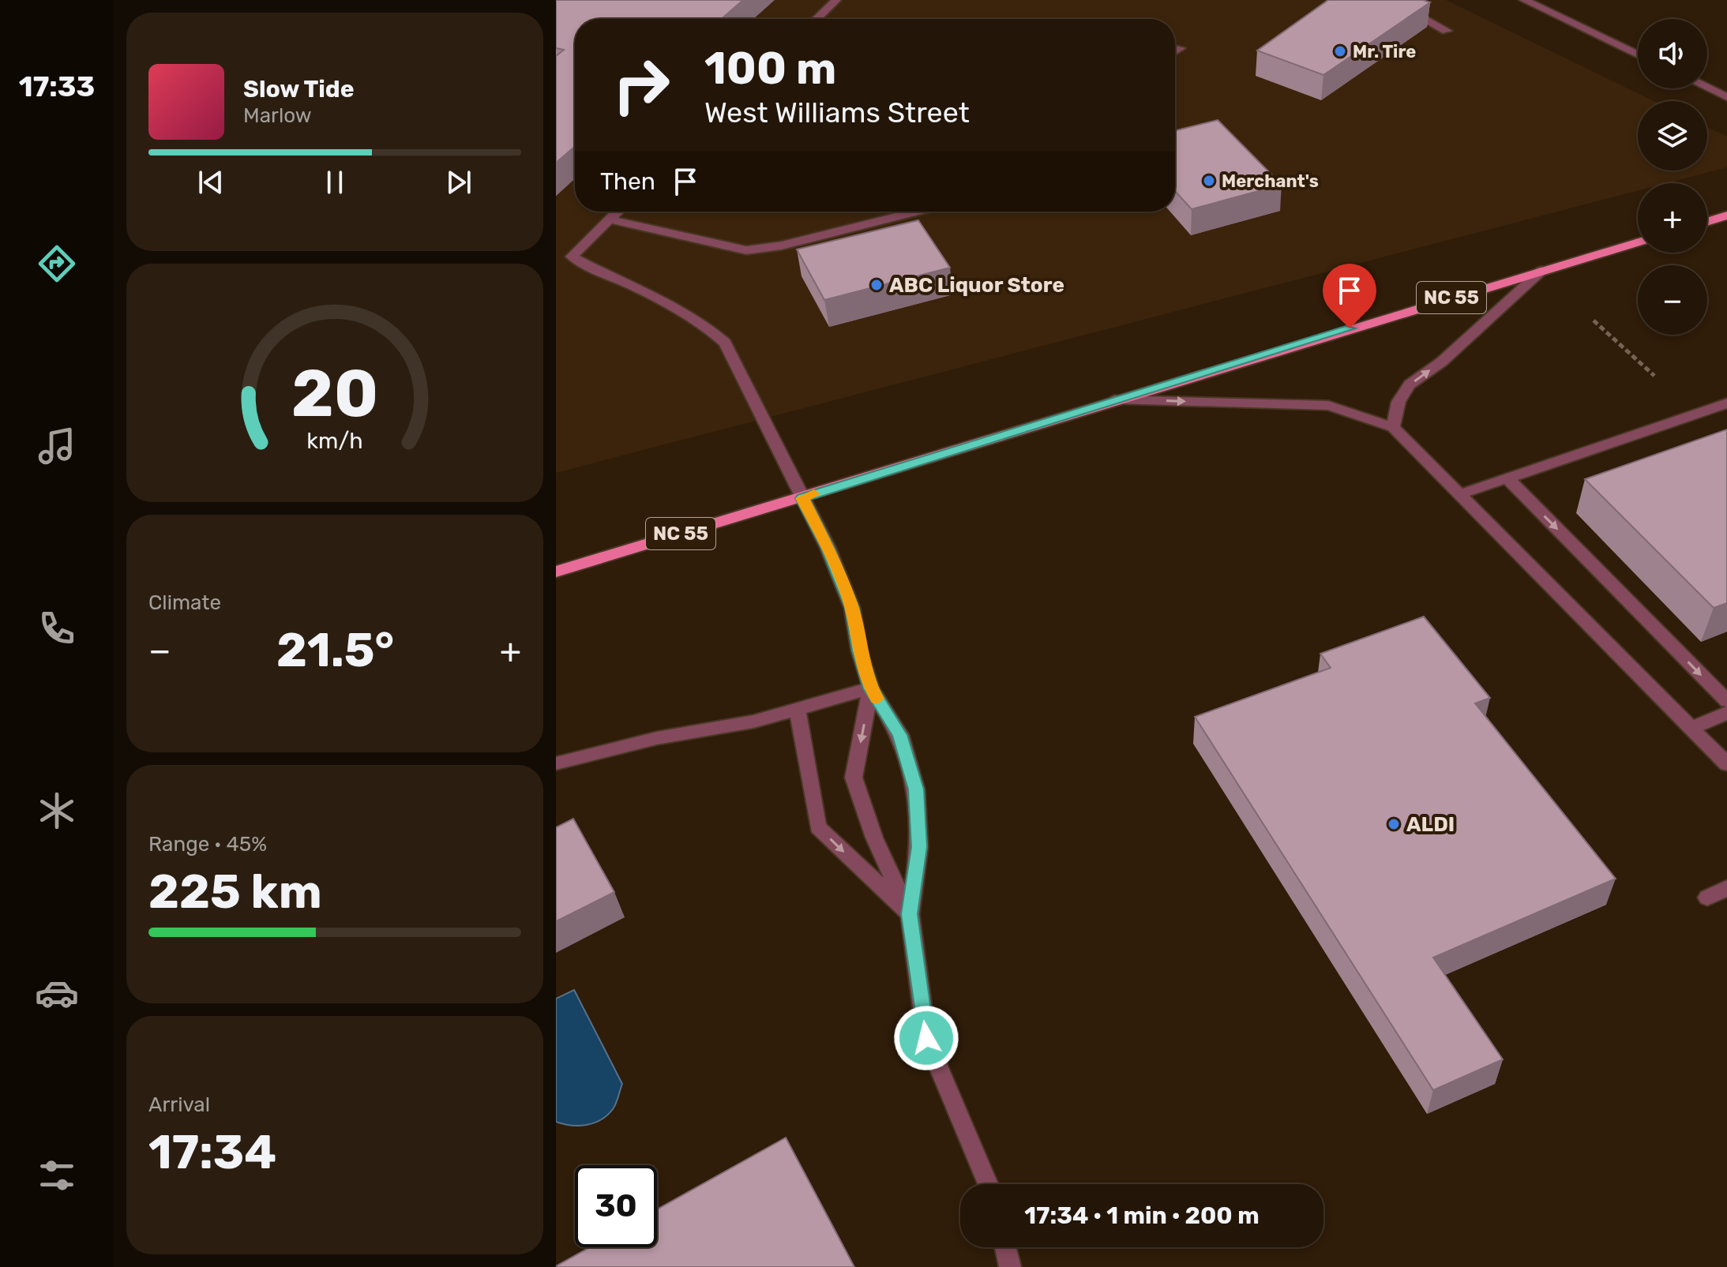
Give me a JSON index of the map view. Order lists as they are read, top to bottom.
{
  "streets": {
    "main road": ["NC 55"]
  },
  "places": [
    "Mr. Tire",
    "Merchant's",
    "ABC Liquor Store",
    "ALDI"
  ],
  "page": {
    "tabs": "17:33",
    "map_buttons": ["+", "−"],
    "turn": ["100 m", "West Williams Street"],
    "song": ["Slow Tide", "Marlow"],
    "then": "Then",
    "tile": [
      "Climate",
      ["Range · 45%", "225 km"],
      ["Arrival", "17:34"]
    ],
    "heat": ["−", "21.5°", "+"],
    "limit": "30",
    "trip": "17:34 · 1 min · 200 m",
    "gauge": ["20", "km/h"]
  }
}
